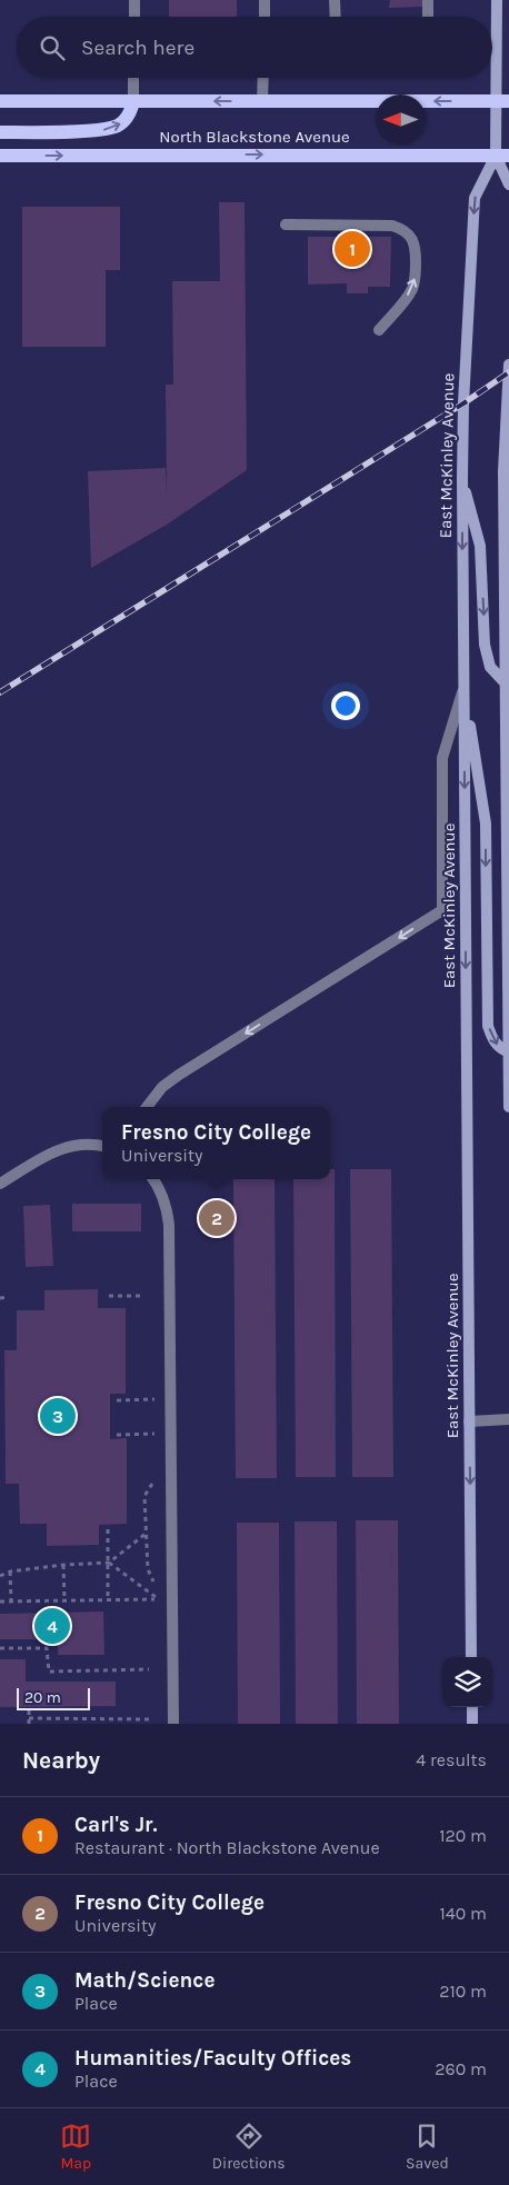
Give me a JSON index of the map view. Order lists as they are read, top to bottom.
{
  "streets": {
    "main road": ["North Blackstone Avenue", "East McKinley Avenue"]
  },
  "crossings": [
    ["North Blackstone Avenue", "East McKinley Avenue"]
  ],
  "scale_bar": "20 m",
  "north": "left",
  "page": {
    "search": "Search here",
    "pins": [
      "1",
      "2",
      "3",
      "4"
    ],
    "popup": ["Fresno City College", "University"],
    "scale": "20 m",
    "heading": ["Nearby", "4 results"],
    "list": [
      {
        "mark": "1",
        "name": "Carl's Jr.",
        "note": "Restaurant · North Blackstone Avenue",
        "value": "120 m"
      },
      {
        "mark": "2",
        "name": "Fresno City College",
        "note": "University",
        "value": "140 m"
      },
      {
        "mark": "3",
        "name": "Math/Science",
        "note": "Place",
        "value": "210 m"
      },
      {
        "mark": "4",
        "name": "Humanities/Faculty Offices",
        "note": "Place",
        "value": "260 m"
      }
    ],
    "nav": ["Map", "Directions", "Saved"]
  }
}
